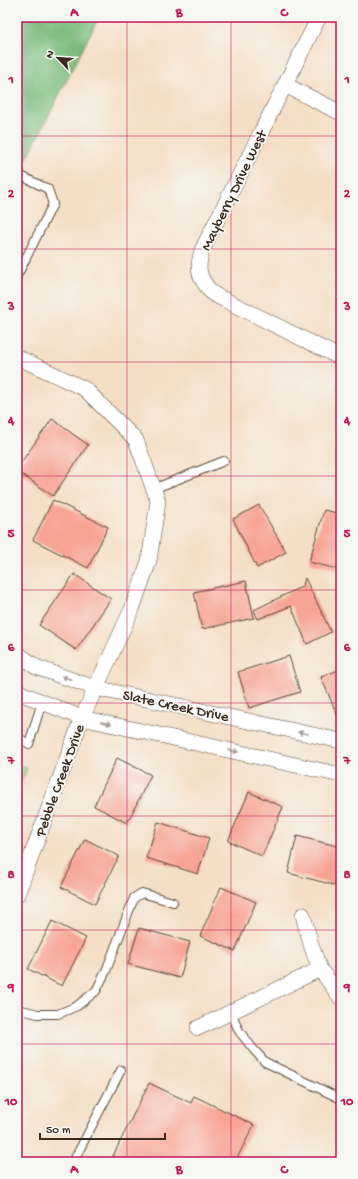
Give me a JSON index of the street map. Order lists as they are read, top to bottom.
{
  "streets": {
    "street": ["Mayberry Drive West", "Slate Creek Drive", "Pebble Creek Drive"]
  },
  "crossings": [
    ["Slate Creek Drive", "Pebble Creek Drive"]
  ],
  "scale_bar": "50 m",
  "north": "top left",
  "grid": {
    "columns": ["A", "B", "C"],
    "rows": [
      "1",
      "2",
      "3",
      "4",
      "5",
      "6",
      "7",
      "8",
      "9",
      "10"
    ]
  }
}
